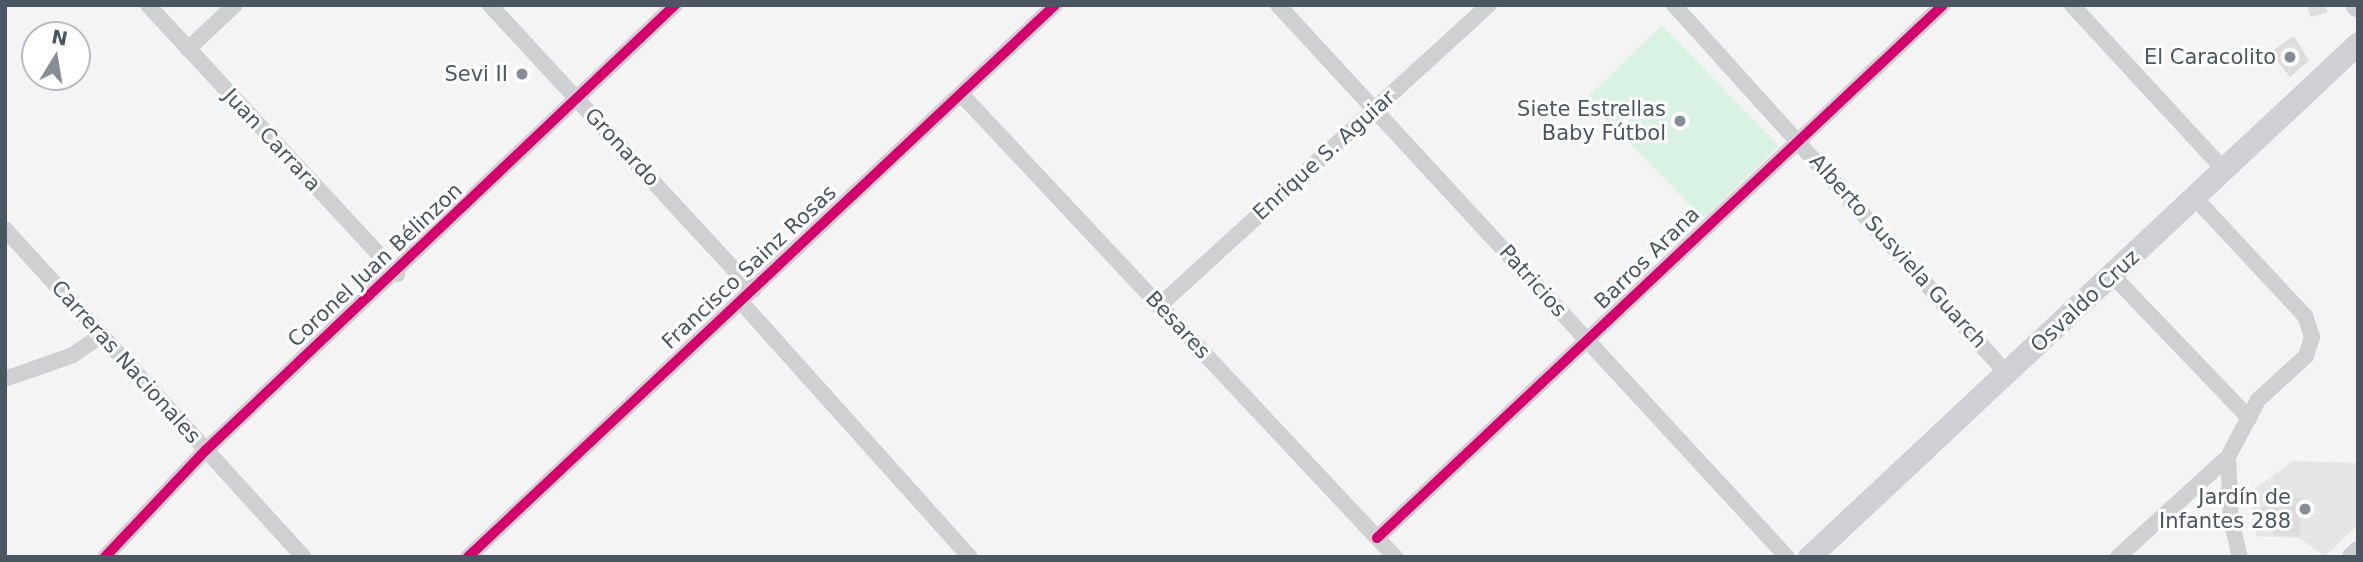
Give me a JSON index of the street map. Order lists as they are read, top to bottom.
{
  "streets": {
    "street": [
      "Juan Carrara",
      "Gronardo",
      "Enrique S. Aguiar",
      "Alberto Susviela Guarch",
      "Barros Arana",
      "Coronel Juan Bélinzon",
      "Francisco Sainz Rosas",
      "Patricios",
      "Osvaldo Cruz",
      "Besares",
      "Carreras Nacionales"
    ]
  },
  "crossings": [
    ["Juan Carrara", "Coronel Juan Bélinzon"],
    ["Gronardo", "Coronel Juan Bélinzon"],
    ["Gronardo", "Francisco Sainz Rosas"],
    ["Enrique S. Aguiar", "Patricios"],
    ["Enrique S. Aguiar", "Besares"],
    ["Alberto Susviela Guarch", "Barros Arana"],
    ["Alberto Susviela Guarch", "Osvaldo Cruz"],
    ["Barros Arana", "Patricios"],
    ["Barros Arana", "Besares"],
    ["Coronel Juan Bélinzon", "Carreras Nacionales"],
    ["Francisco Sainz Rosas", "Besares"]
  ],
  "places": [
    "El Caracolito",
    "Sevi II",
    "Siete Estrellas Baby Fútbol",
    "Jardín de Infantes 288"
  ],
  "north": "top"
}
